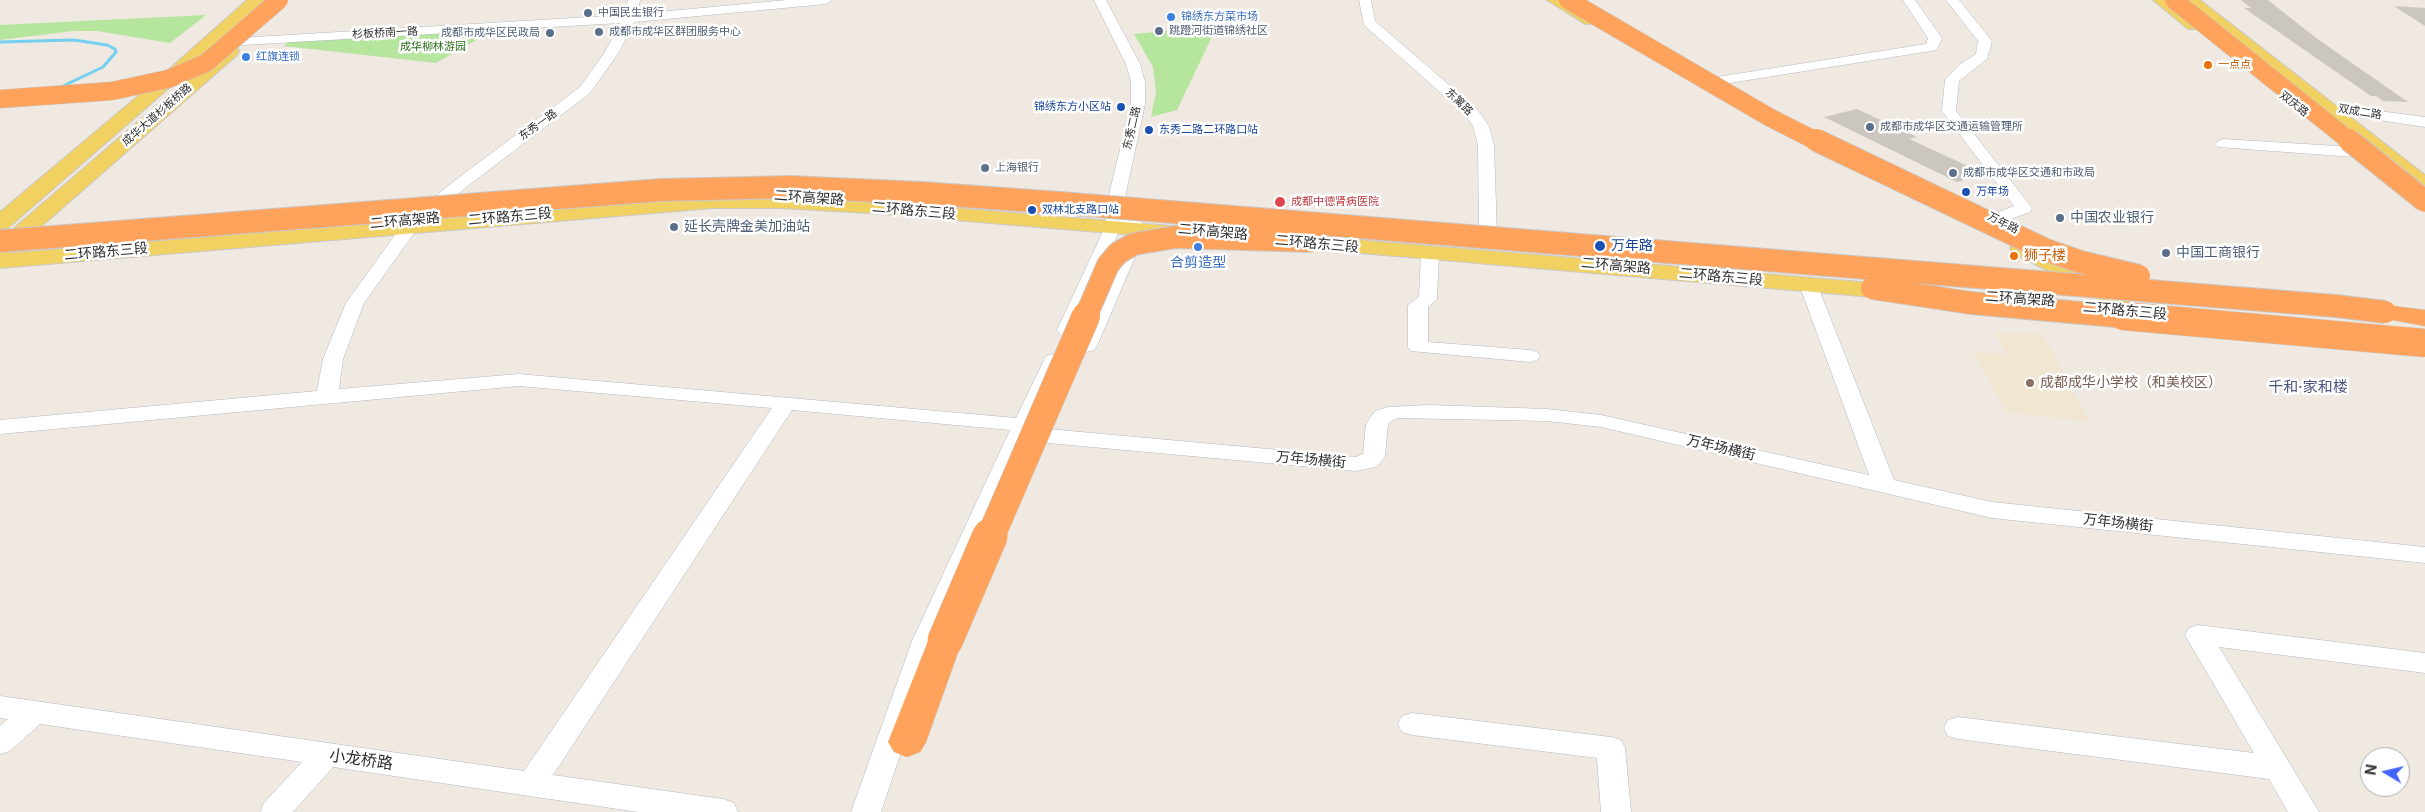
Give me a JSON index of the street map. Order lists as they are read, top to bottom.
{
  "streets": {
    "highway": ["二环高架路"],
    "main road": [
      "双庆路",
      "成华大道杉板桥路",
      "二环路东三段",
      "万年路"
    ],
    "street": [
      "杉板桥南一路",
      "东篱路",
      "双成二路",
      "东秀一路",
      "东秀二路",
      "万年场横街",
      "小龙桥路"
    ]
  },
  "crossings": [
    ["杉板桥南一路", "成华大道杉板桥路"],
    ["杉板桥南一路", "东秀一路"],
    ["东篱路", "二环路东三段"],
    ["双庆路", "双成二路"],
    ["成华大道杉板桥路", "二环高架路"],
    ["成华大道杉板桥路", "二环路东三段"],
    ["东秀一路", "二环路东三段"],
    ["东秀二路", "二环高架路"],
    ["东秀二路", "二环路东三段"],
    ["二环高架路", "二环路东三段"],
    ["二环路东三段", "万年路"]
  ],
  "districts": ["千和·家和楼"],
  "parks": ["成华柳林游园"],
  "places": [
    "中国民生银行",
    "锦绣东方菜市场",
    "跳蹬河街道锦绣社区",
    "成都市成华区群团服务中心",
    "成都市成华区民政局",
    "红旗连锁",
    "一点点",
    "锦绣东方小区站",
    "成都市成华区交通运输管理所",
    "东秀二路二环路口站",
    "上海银行",
    "成都市成华区交通和市政局",
    "万年场",
    "成都中德肾病医院",
    "双林北支路口站",
    "中国农业银行",
    "延长壳牌金美加油站",
    "万年路",
    "合剪造型",
    "中国工商银行",
    "狮子楼",
    "成都成华小学校（和美校区）"
  ],
  "north": "left"
}
